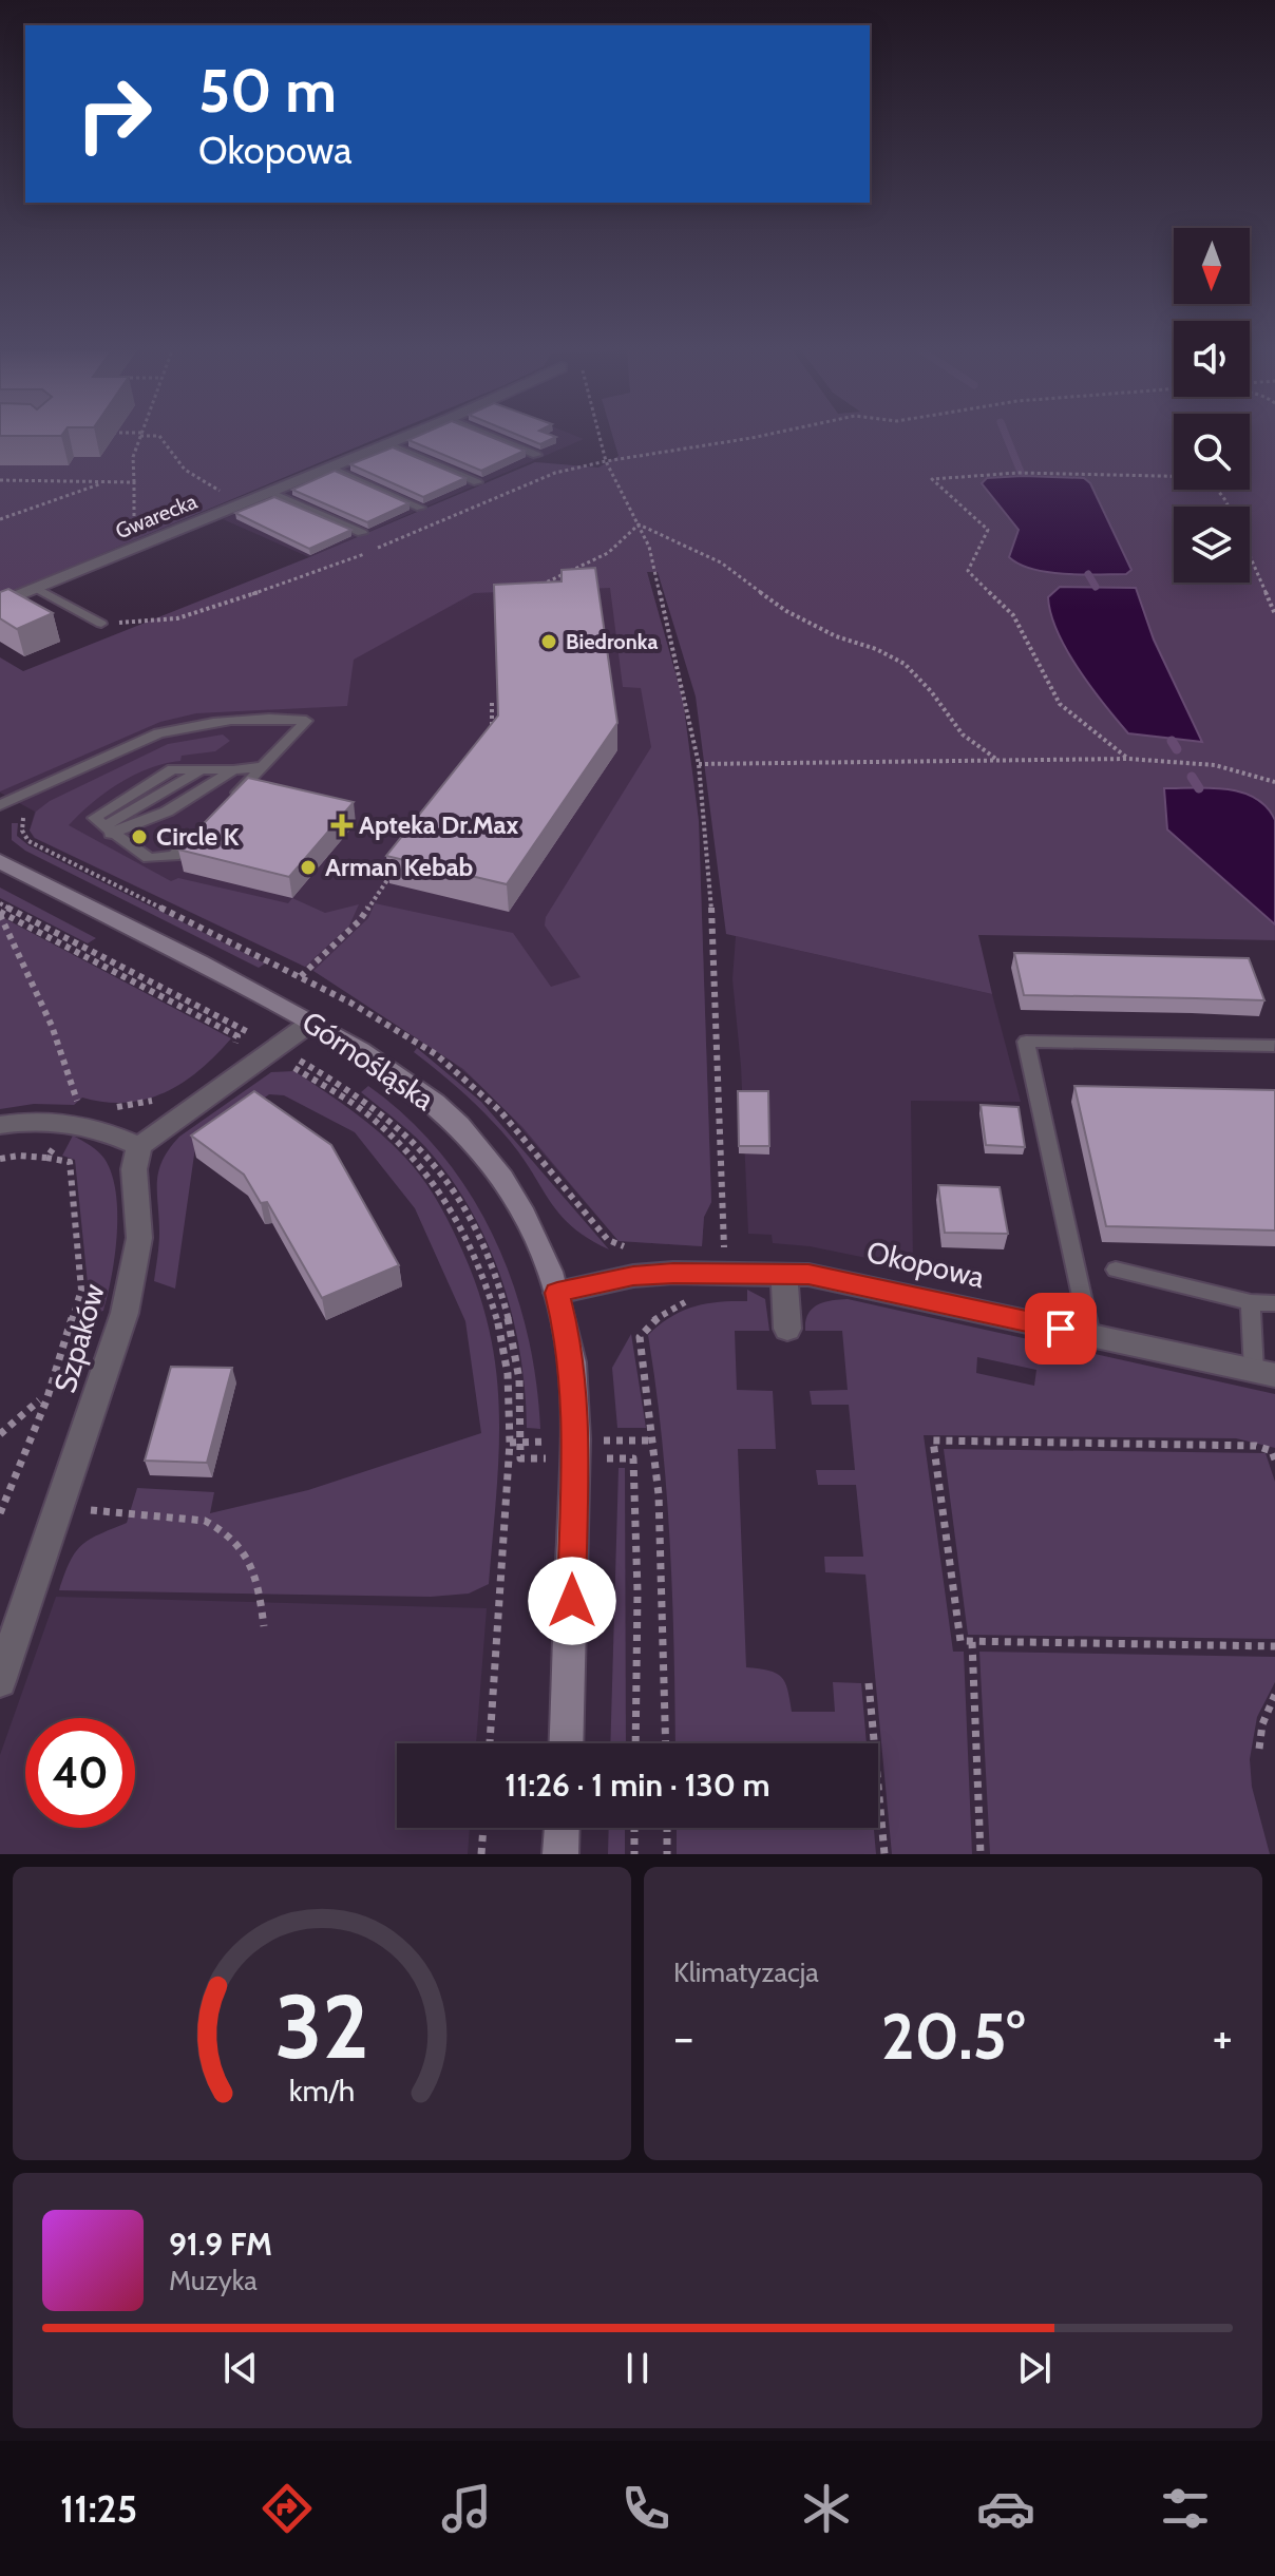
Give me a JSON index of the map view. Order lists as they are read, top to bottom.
{
  "streets": {
    "street": [
      "Gwarecka",
      "Górnośląska",
      "Okopowa",
      "Szpaków"
    ]
  },
  "crossings": [
    ["Górnośląska", "Okopowa"]
  ],
  "places": {
    "other": ["Biedronka", "Circle K", "Arman Kebab"],
    "health": ["Apteka Dr.Max"]
  },
  "north": "bottom",
  "page": {
    "turn": ["50 m", "Okopowa"],
    "limit": "40",
    "trip": "11:26 · 1 min · 130 m",
    "tile": "Klimatyzacja",
    "heat": ["−", "20.5°", "+"],
    "song": ["91.9 FM", "Muzyka"],
    "tabs": "11:25",
    "gauge": ["32", "km/h"]
  }
}
